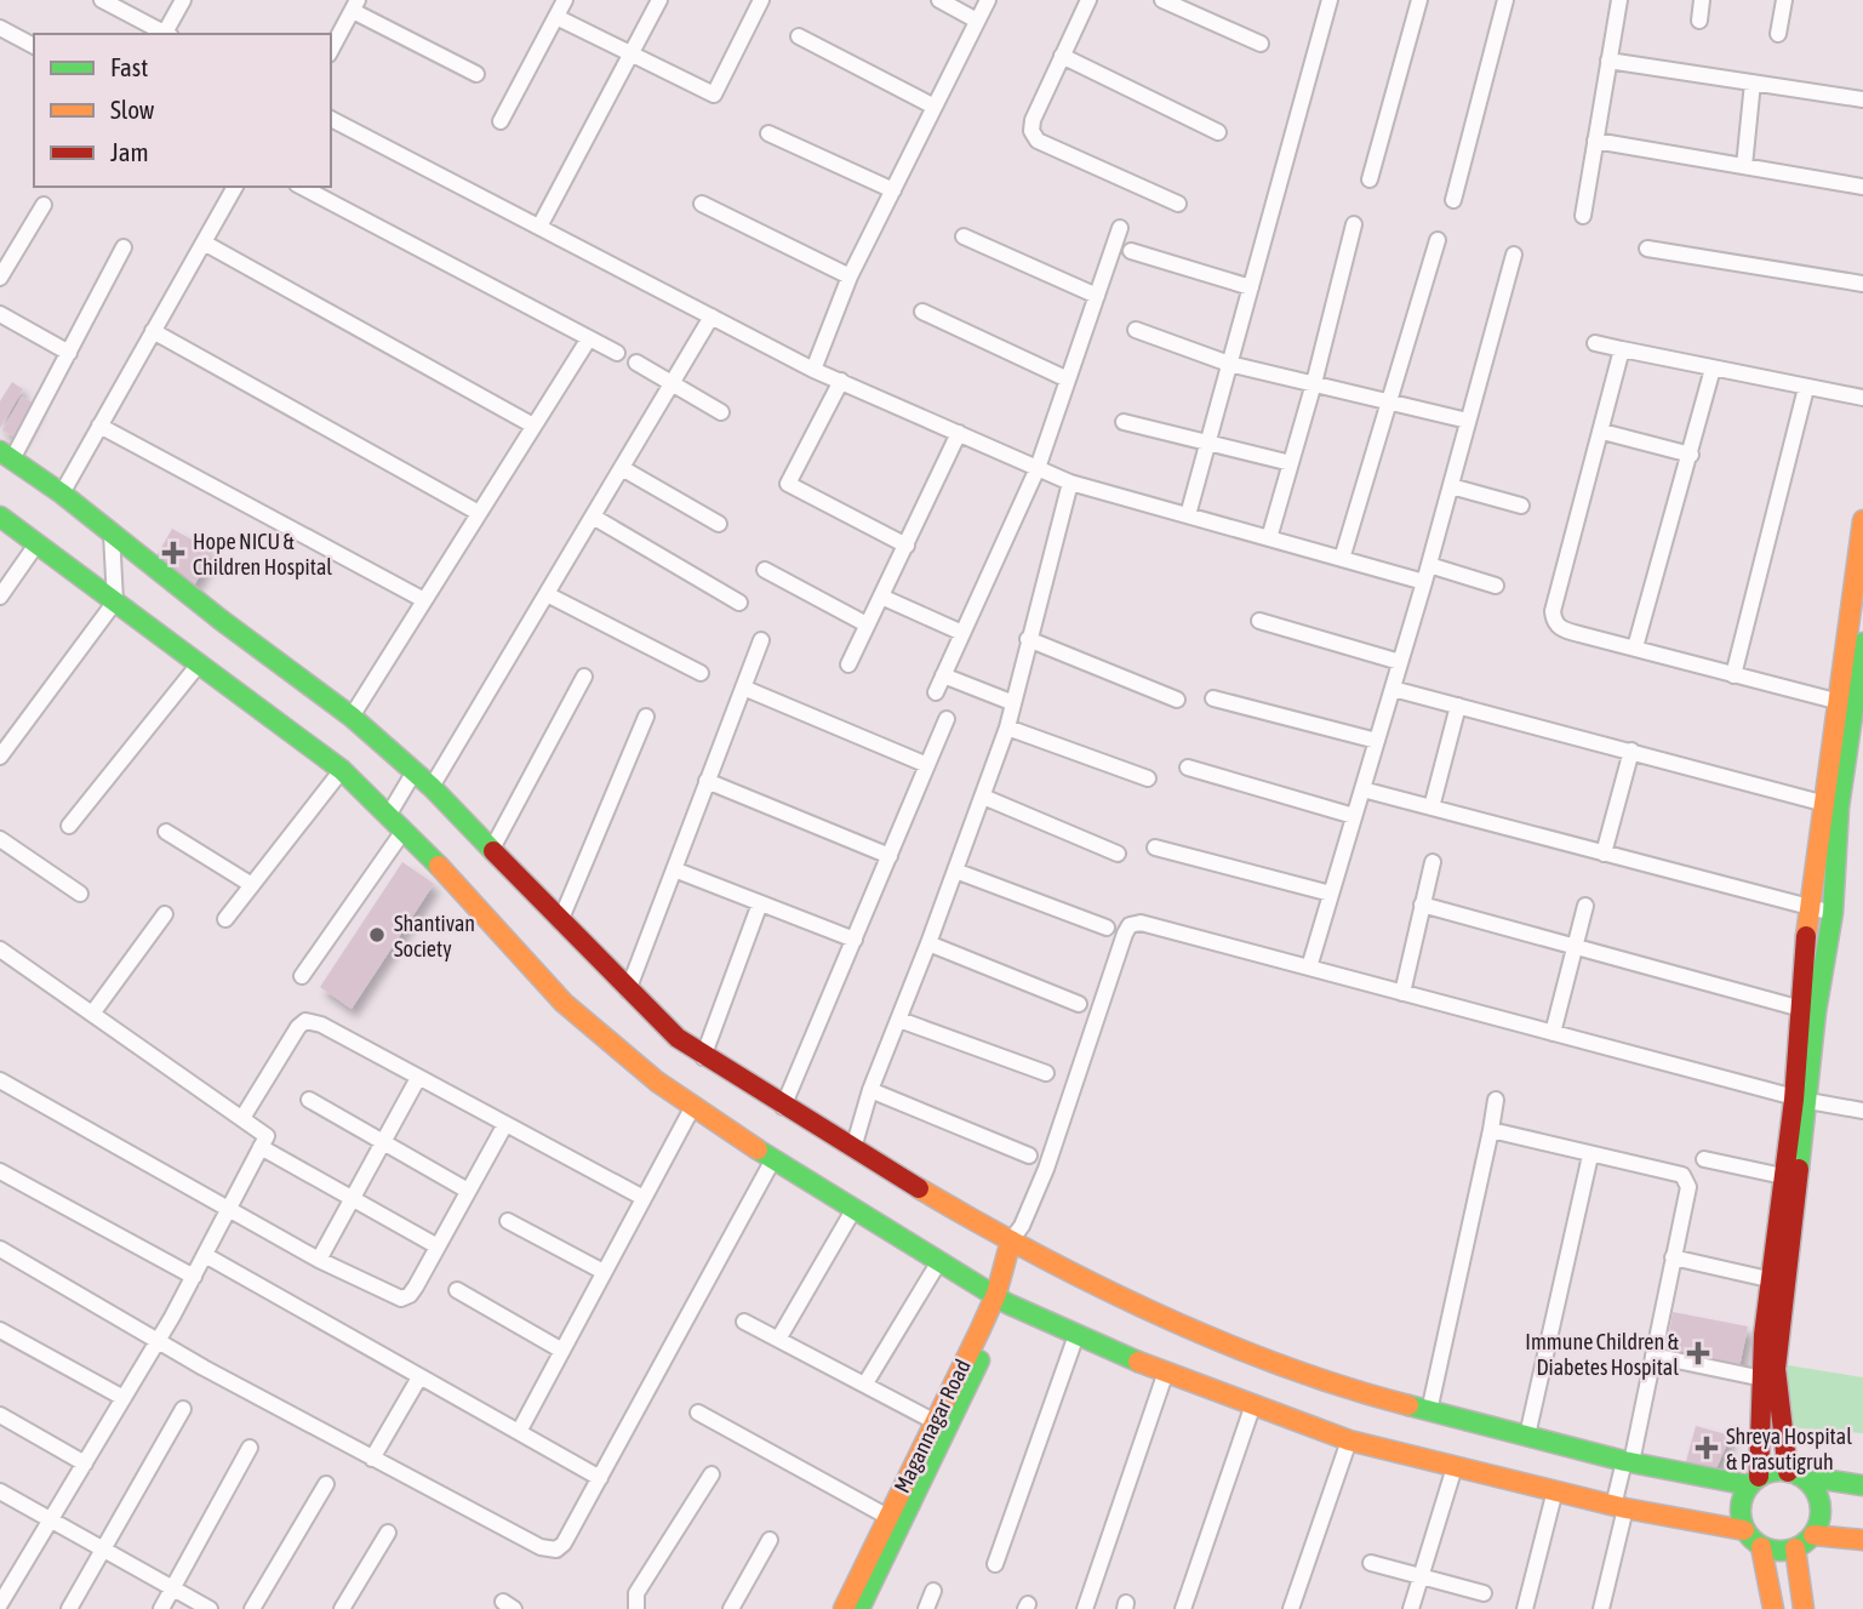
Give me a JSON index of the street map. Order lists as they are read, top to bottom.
{
  "streets": {
    "main road": ["Magannagar Road"]
  },
  "places": {
    "health": ["Hope NICU & Children Hospital", "Immune Children & Diabetes Hospital", "Shreya Hospital & Prasutigruh"],
    "other": ["Shantivan Society"]
  },
  "legend": ["Fast", "Slow", "Jam"]
}
